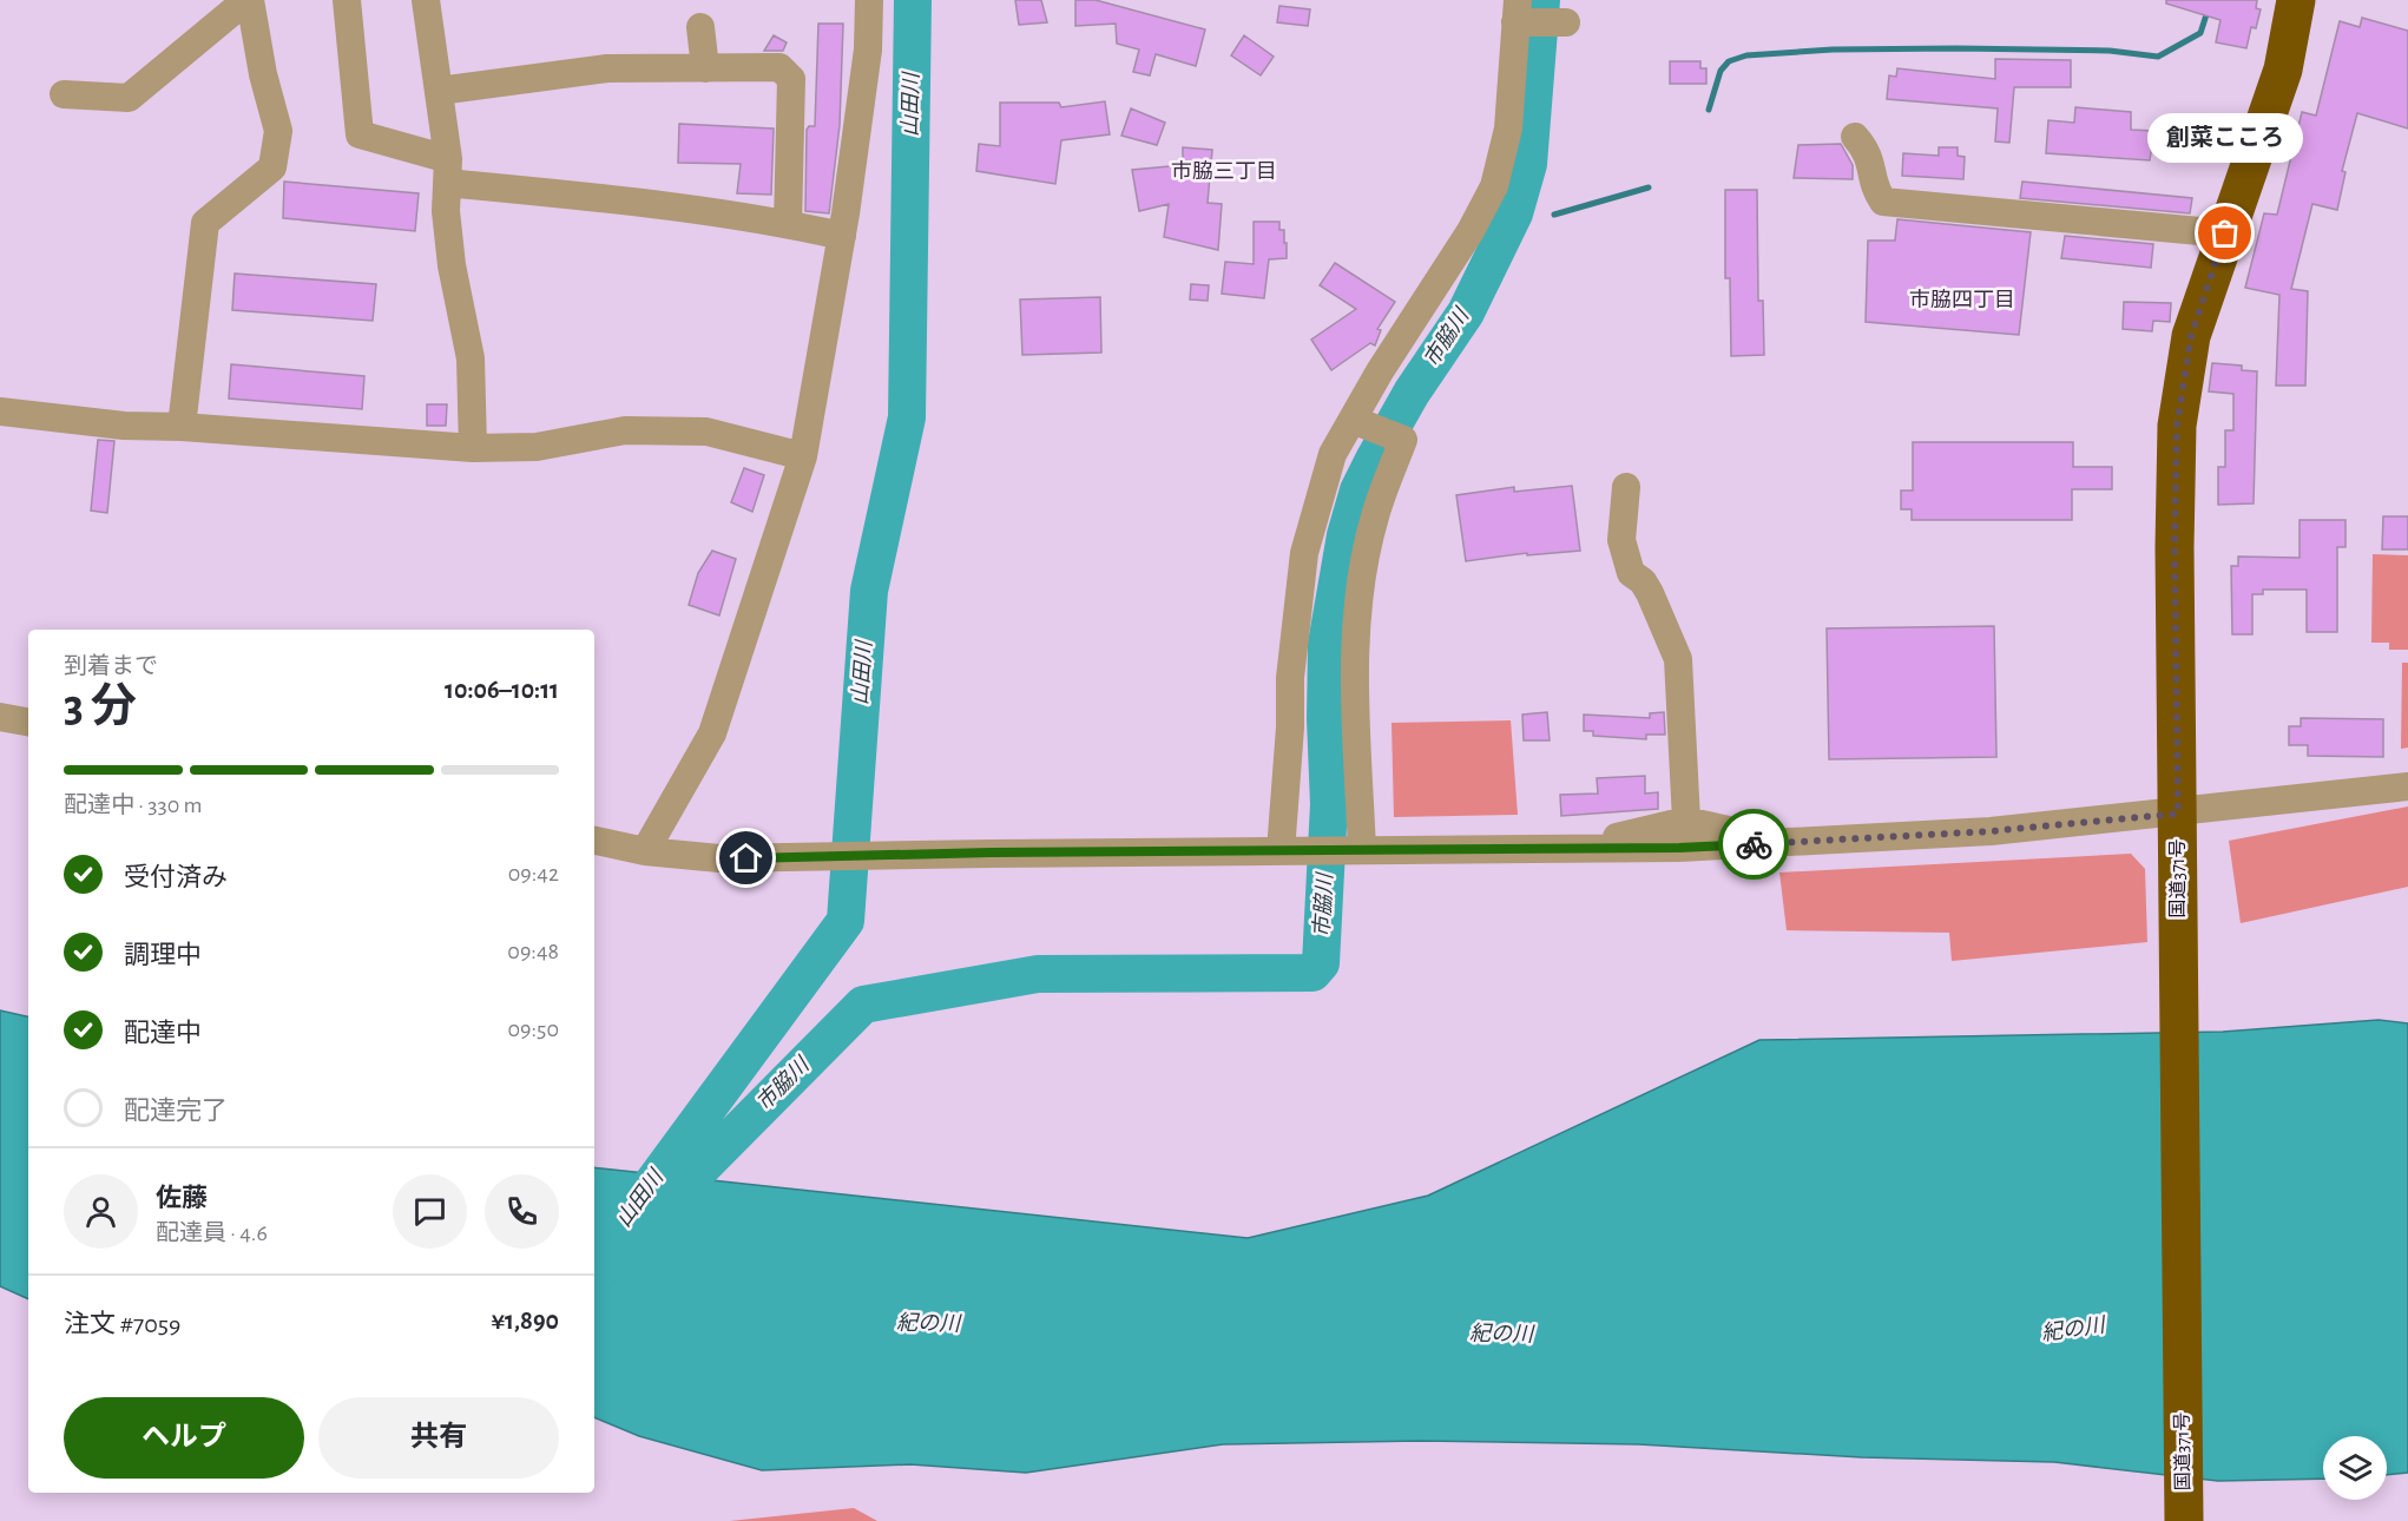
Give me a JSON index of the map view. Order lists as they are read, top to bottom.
{
  "streets": {
    "highway": ["国道371号"]
  },
  "districts": ["市脇三丁目", "市脇四丁目"],
  "water": ["山田川", "市脇川", "紀の川"],
  "places": ["創菜こころ"],
  "page": {
    "bubble": "創菜こころ",
    "heading": ["3 分", "到着まで", "10:06–10:11"],
    "panel": [
      "佐藤",
      "配達員 · 4.6",
      "注文 #7059",
      "¥1,890"
    ],
    "bar": "配達中 · 330 m",
    "list": [
      ["受付済み", "09:42"],
      ["調理中", "09:48"],
      ["配達中", "09:50"],
      "配達完了"
    ],
    "buttons": ["ヘルプ", "共有"]
  }
}
